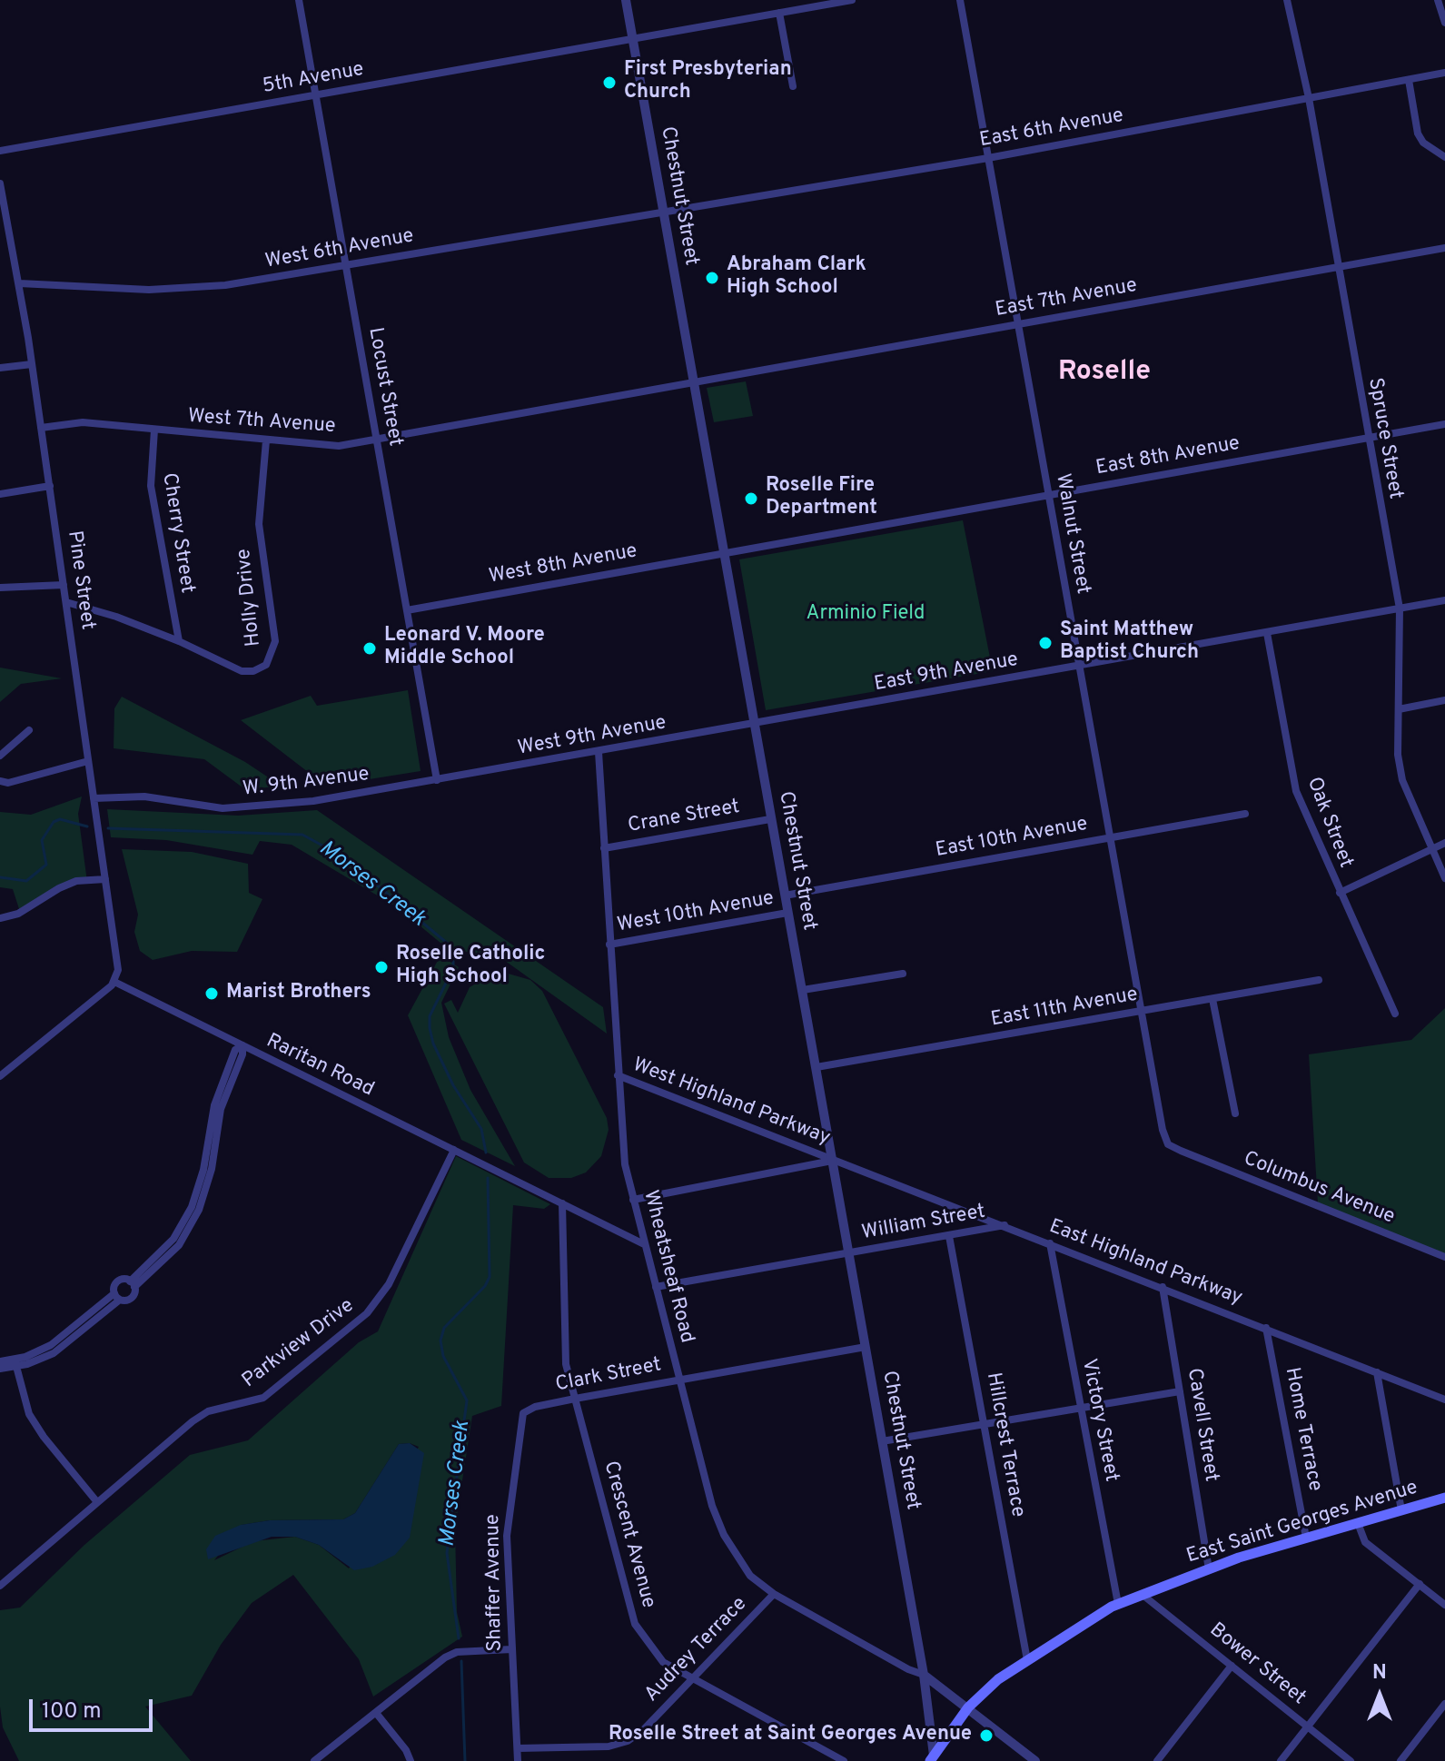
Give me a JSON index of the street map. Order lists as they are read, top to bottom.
{
  "streets": {
    "main road": ["East Saint Georges Avenue"],
    "street": [
      "5th Avenue",
      "East 6th Avenue",
      "Chestnut Street",
      "West 6th Avenue",
      "East 7th Avenue",
      "Locust Street",
      "West 7th Avenue",
      "Spruce Street",
      "East 8th Avenue",
      "Cherry Street",
      "Walnut Street",
      "West 8th Avenue",
      "Pine Street",
      "Holly Drive",
      "East 9th Avenue",
      "West 9th Avenue",
      "W. 9th Avenue",
      "Crane Street",
      "Oak Street",
      "East 10th Avenue",
      "West 10th Avenue",
      "East 11th Avenue",
      "Raritan Road",
      "West Highland Parkway",
      "Columbus Avenue",
      "William Street",
      "East Highland Parkway",
      "Wheatsheaf Road",
      "Parkview Drive",
      "Clark Street",
      "Victory Street",
      "Cavell Street",
      "Home Terrace",
      "Hillcrest Terrace",
      "Crescent Avenue",
      "Shaffer Avenue",
      "Audrey Terrace",
      "Bower Street"
    ]
  },
  "crossings": [
    ["5th Avenue", "Chestnut Street"],
    ["5th Avenue", "Locust Street"],
    ["East 6th Avenue", "Chestnut Street"],
    ["East 6th Avenue", "West 6th Avenue"],
    ["East 6th Avenue", "Spruce Street"],
    ["East 6th Avenue", "Walnut Street"],
    ["Chestnut Street", "West 6th Avenue"],
    ["Chestnut Street", "East 7th Avenue"],
    ["Chestnut Street", "West 7th Avenue"],
    ["Chestnut Street", "East 8th Avenue"],
    ["Chestnut Street", "West 8th Avenue"],
    ["Chestnut Street", "East 9th Avenue"],
    ["Chestnut Street", "West 9th Avenue"],
    ["Chestnut Street", "Crane Street"],
    ["Chestnut Street", "East 10th Avenue"],
    ["Chestnut Street", "West 10th Avenue"],
    ["Chestnut Street", "East 11th Avenue"],
    ["Chestnut Street", "West Highland Parkway"],
    ["Chestnut Street", "William Street"],
    ["Chestnut Street", "East Highland Parkway"],
    ["Chestnut Street", "Wheatsheaf Road"],
    ["Chestnut Street", "Clark Street"],
    ["Chestnut Street", "East Saint Georges Avenue"],
    ["West 6th Avenue", "Locust Street"],
    ["West 6th Avenue", "Pine Street"],
    ["East 7th Avenue", "West 7th Avenue"],
    ["East 7th Avenue", "Spruce Street"],
    ["East 7th Avenue", "Walnut Street"],
    ["Locust Street", "West 7th Avenue"],
    ["Locust Street", "West 8th Avenue"],
    ["Locust Street", "West 9th Avenue"],
    ["Locust Street", "W. 9th Avenue"],
    ["West 7th Avenue", "Cherry Street"],
    ["West 7th Avenue", "Pine Street"],
    ["West 7th Avenue", "Holly Drive"],
    ["Spruce Street", "East 8th Avenue"],
    ["Spruce Street", "East 9th Avenue"],
    ["East 8th Avenue", "Walnut Street"],
    ["East 8th Avenue", "West 8th Avenue"],
    ["Cherry Street", "Holly Drive"],
    ["Walnut Street", "East 9th Avenue"],
    ["Walnut Street", "East 10th Avenue"],
    ["Walnut Street", "East 11th Avenue"],
    ["Walnut Street", "Columbus Avenue"],
    ["Pine Street", "Holly Drive"],
    ["Pine Street", "W. 9th Avenue"],
    ["Pine Street", "Raritan Road"],
    ["East 9th Avenue", "West 9th Avenue"],
    ["East 9th Avenue", "Oak Street"],
    ["West 9th Avenue", "W. 9th Avenue"],
    ["West 9th Avenue", "Wheatsheaf Road"],
    ["Crane Street", "Wheatsheaf Road"],
    ["West 10th Avenue", "Wheatsheaf Road"],
    ["Raritan Road", "Wheatsheaf Road"],
    ["Raritan Road", "Parkview Drive"],
    ["Raritan Road", "Crescent Avenue"],
    ["West Highland Parkway", "East Highland Parkway"],
    ["West Highland Parkway", "Wheatsheaf Road"],
    ["William Street", "East Highland Parkway"],
    ["William Street", "Wheatsheaf Road"],
    ["William Street", "Hillcrest Terrace"],
    ["East Highland Parkway", "Victory Street"],
    ["East Highland Parkway", "Cavell Street"],
    ["East Highland Parkway", "Home Terrace"],
    ["Wheatsheaf Road", "Clark Street"],
    ["Wheatsheaf Road", "Audrey Terrace"],
    ["Clark Street", "Crescent Avenue"],
    ["Clark Street", "Shaffer Avenue"],
    ["Victory Street", "East Saint Georges Avenue"],
    ["Cavell Street", "East Saint Georges Avenue"],
    ["Home Terrace", "East Saint Georges Avenue"],
    ["Hillcrest Terrace", "East Saint Georges Avenue"],
    ["East Saint Georges Avenue", "Bower Street"],
    ["Crescent Avenue", "Audrey Terrace"],
    ["Shaffer Avenue", "Audrey Terrace"]
  ],
  "districts": ["Roselle"],
  "water": ["Morses Creek"],
  "parks": ["Arminio Field"],
  "places": [
    "First Presbyterian Church",
    "Abraham Clark High School",
    "Roselle Fire Department",
    "Saint Matthew Baptist Church",
    "Leonard V. Moore Middle School",
    "Roselle Catholic High School",
    "Marist Brothers",
    "Roselle Street at Saint Georges Avenue"
  ],
  "scale_bar": "100 m",
  "north": "top"
}
